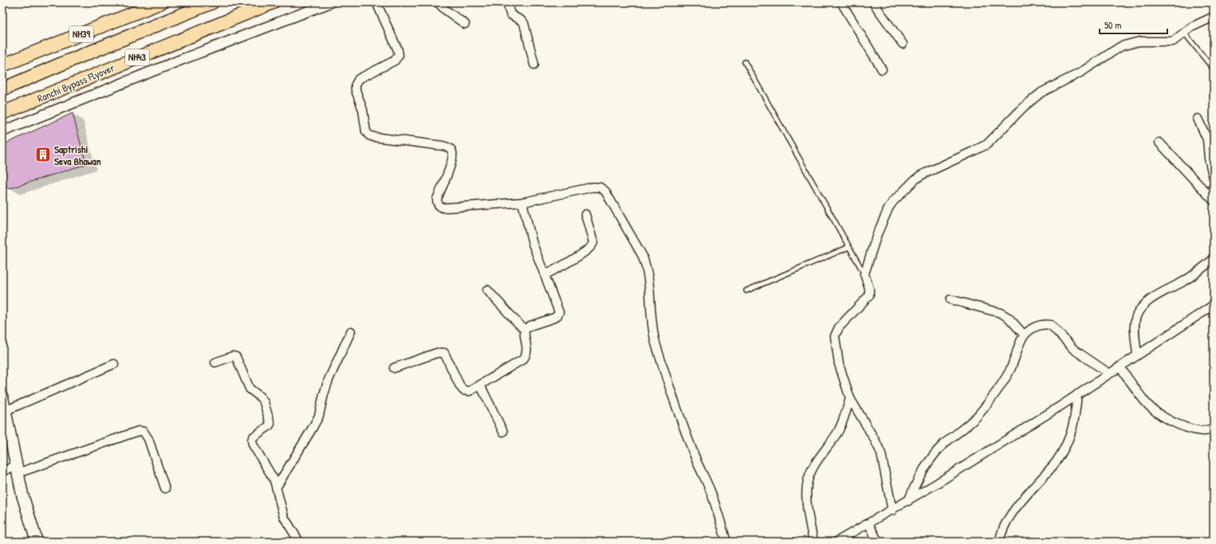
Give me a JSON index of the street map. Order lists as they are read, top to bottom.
{
  "streets": {
    "highway": ["NH39", "NH43", "Ranchi Bypass Flyover"]
  },
  "places": {
    "building": ["Saptrishi Seva Bhawan"]
  },
  "scale_bar": "50 m"
}
